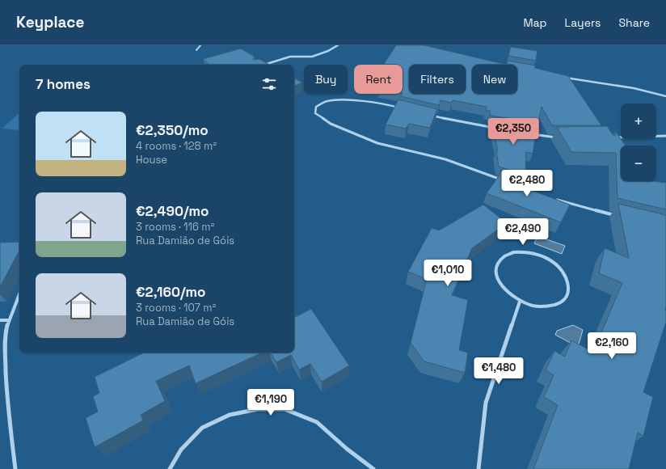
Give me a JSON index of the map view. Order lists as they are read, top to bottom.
{
  "page": {
    "header": "Keyplace",
    "nav": ["Map", "Layers", "Share"],
    "chip": [
      "Buy",
      "Rent",
      "Filters",
      "New"
    ],
    "heading": "7 homes",
    "map_buttons": ["+", "−"],
    "list": [
      {
        "name": "€2,350/mo",
        "note": "4 rooms · 128 m² · House"
      },
      {
        "name": "€2,490/mo",
        "note": "3 rooms · 116 m² · Rua Damião de Góis"
      },
      {
        "name": "€2,160/mo",
        "note": "3 rooms · 107 m² · Rua Damião de Góis"
      }
    ],
    "price": [
      "€2,350",
      "€2,480",
      "€2,490",
      "€1,010",
      "€2,160",
      "€1,480",
      "€1,190"
    ]
  }
}
